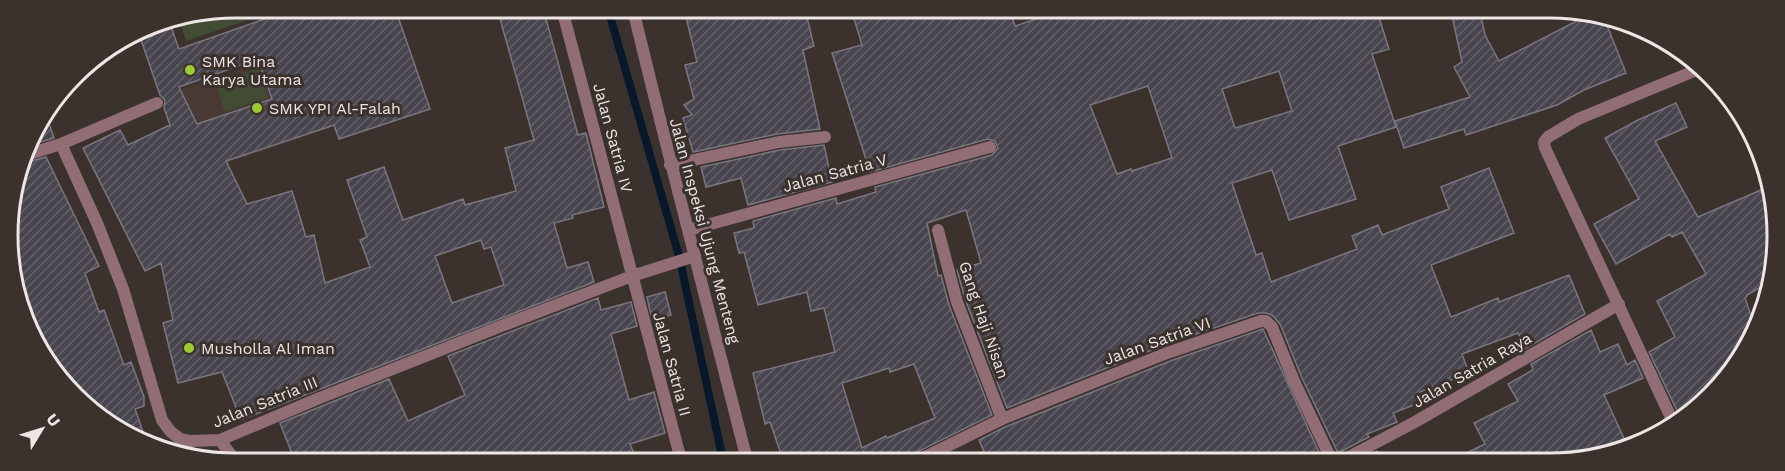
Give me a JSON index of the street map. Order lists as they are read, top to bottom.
{
  "streets": {
    "street": [
      "Jalan Satria IV",
      "Jalan Satria V",
      "Jalan Inspeksi Ujung Menteng",
      "Gang Haji Nisan",
      "Jalan Satria VI",
      "Jalan Satria II",
      "Jalan Satria Raya",
      "Jalan Satria III"
    ]
  },
  "crossings": [
    ["Jalan Satria IV", "Jalan Satria II"],
    ["Jalan Satria IV", "Jalan Satria III"],
    ["Jalan Satria V", "Jalan Inspeksi Ujung Menteng"],
    ["Jalan Inspeksi Ujung Menteng", "Jalan Satria III"],
    ["Gang Haji Nisan", "Jalan Satria VI"],
    ["Jalan Satria II", "Jalan Satria III"]
  ],
  "places": ["SMK Bina Karya Utama", "SMK YPI Al-Falah", "Musholla Al Iman"],
  "north": "top right"
}
